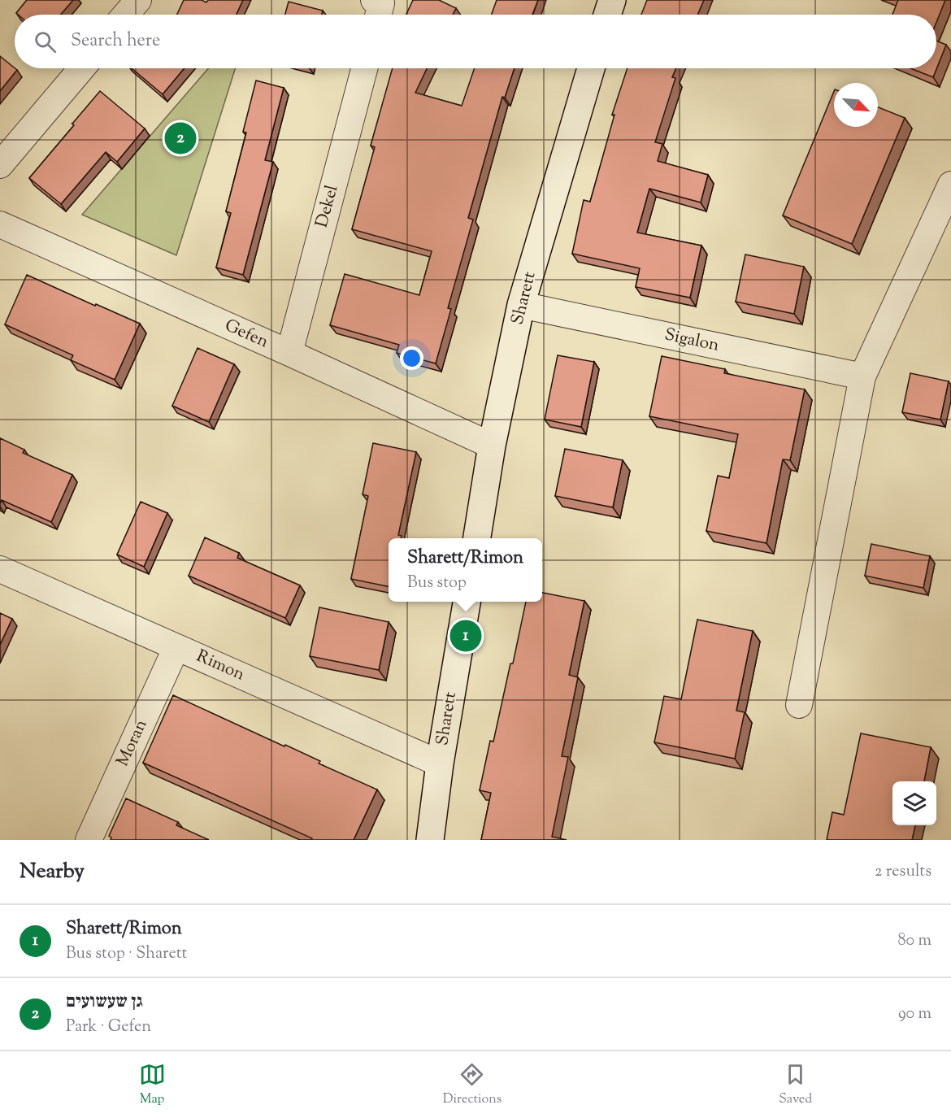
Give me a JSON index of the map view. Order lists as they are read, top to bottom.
{
  "streets": {
    "street": [
      "Dekel",
      "Sharett",
      "Gefen",
      "Sigalon",
      "Rimon",
      "Moran"
    ]
  },
  "crossings": [
    ["Dekel", "Gefen"],
    ["Sharett", "Gefen"],
    ["Sharett", "Sigalon"],
    ["Sharett", "Rimon"],
    ["Rimon", "Moran"]
  ],
  "north": "bottom right",
  "page": {
    "search": "Search here",
    "pins": ["2", "1"],
    "popup": ["Sharett/Rimon", "Bus stop"],
    "heading": ["Nearby", "2 results"],
    "list": [
      {
        "mark": "1",
        "name": "Sharett/Rimon",
        "note": "Bus stop · Sharett",
        "value": "80 m"
      },
      {
        "mark": "2",
        "name": "גן שעשועים",
        "note": "Park · Gefen",
        "value": "90 m"
      }
    ],
    "nav": ["Map", "Directions", "Saved"]
  }
}
